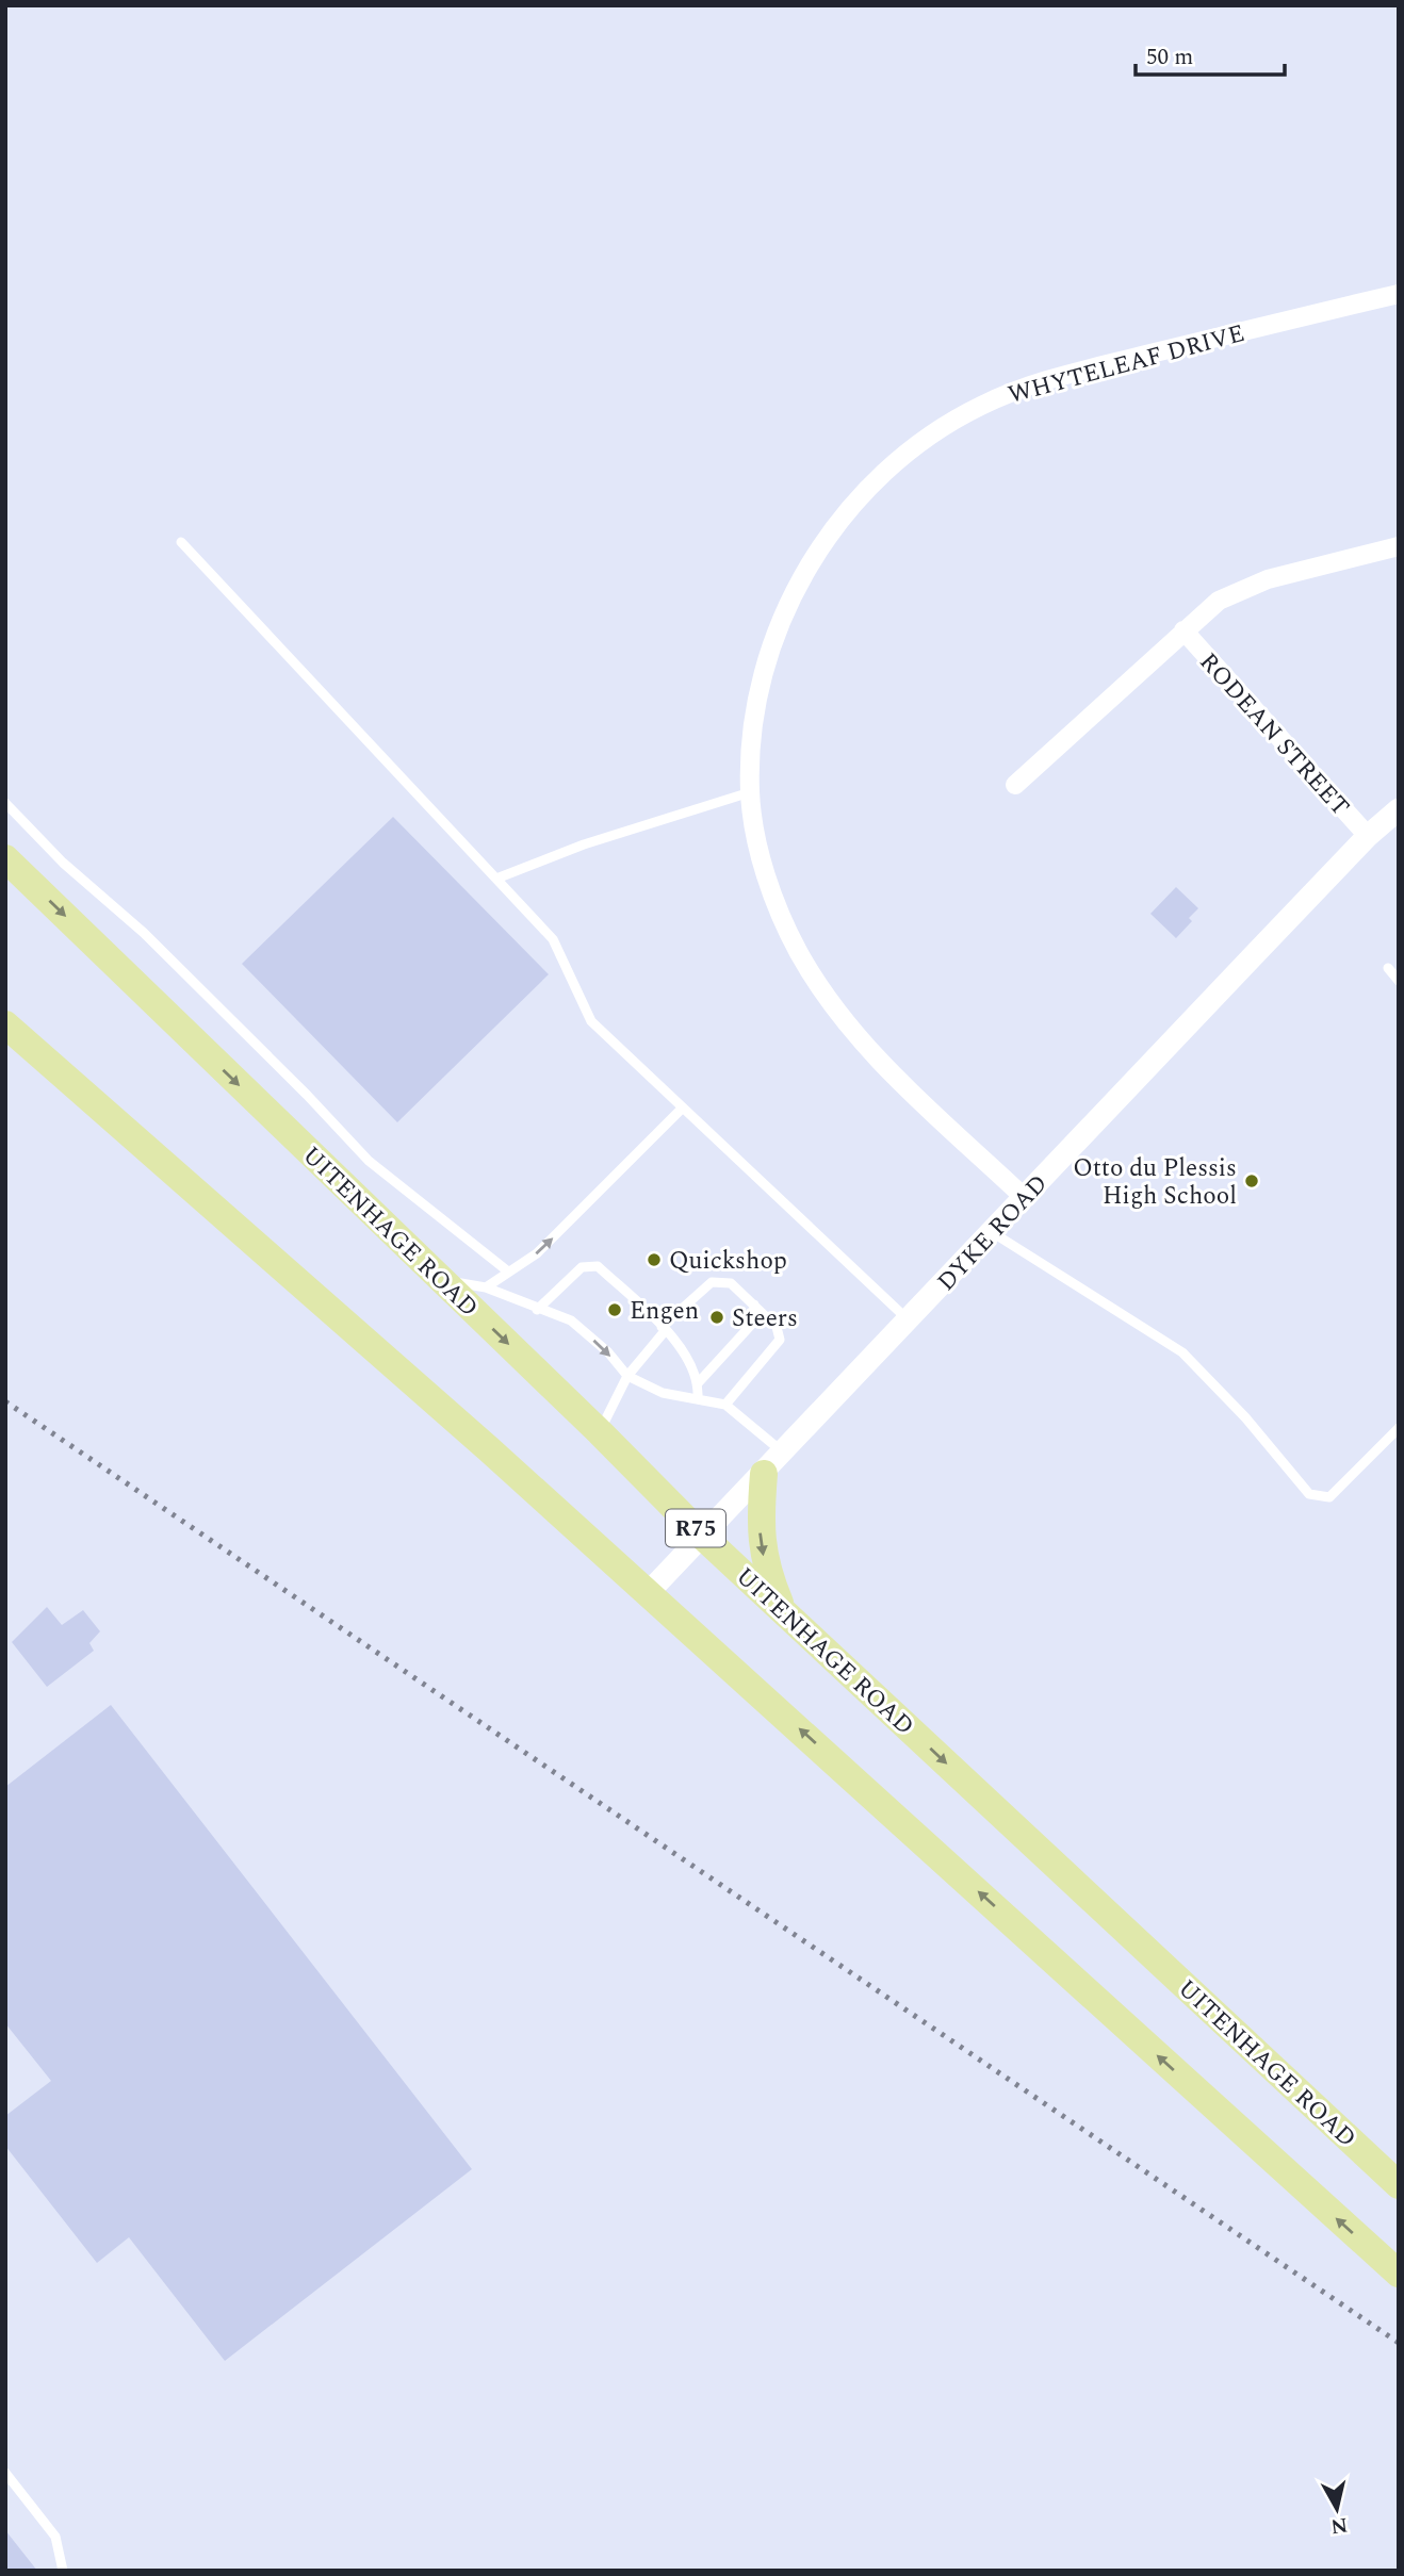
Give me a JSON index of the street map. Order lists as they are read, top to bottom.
{
  "streets": {
    "main road": ["UITENHAGE ROAD", "R75"],
    "street": ["WHYTELEAF DRIVE", "RODEAN STREET", "DYKE ROAD"]
  },
  "crossings": [
    ["WHYTELEAF DRIVE", "DYKE ROAD"],
    ["RODEAN STREET", "DYKE ROAD"],
    ["UITENHAGE ROAD", "DYKE ROAD"]
  ],
  "places": [
    "Otto du Plessis High School",
    "Quickshop",
    "Engen",
    "Steers"
  ],
  "scale_bar": "50 m",
  "north": "bottom"
}
